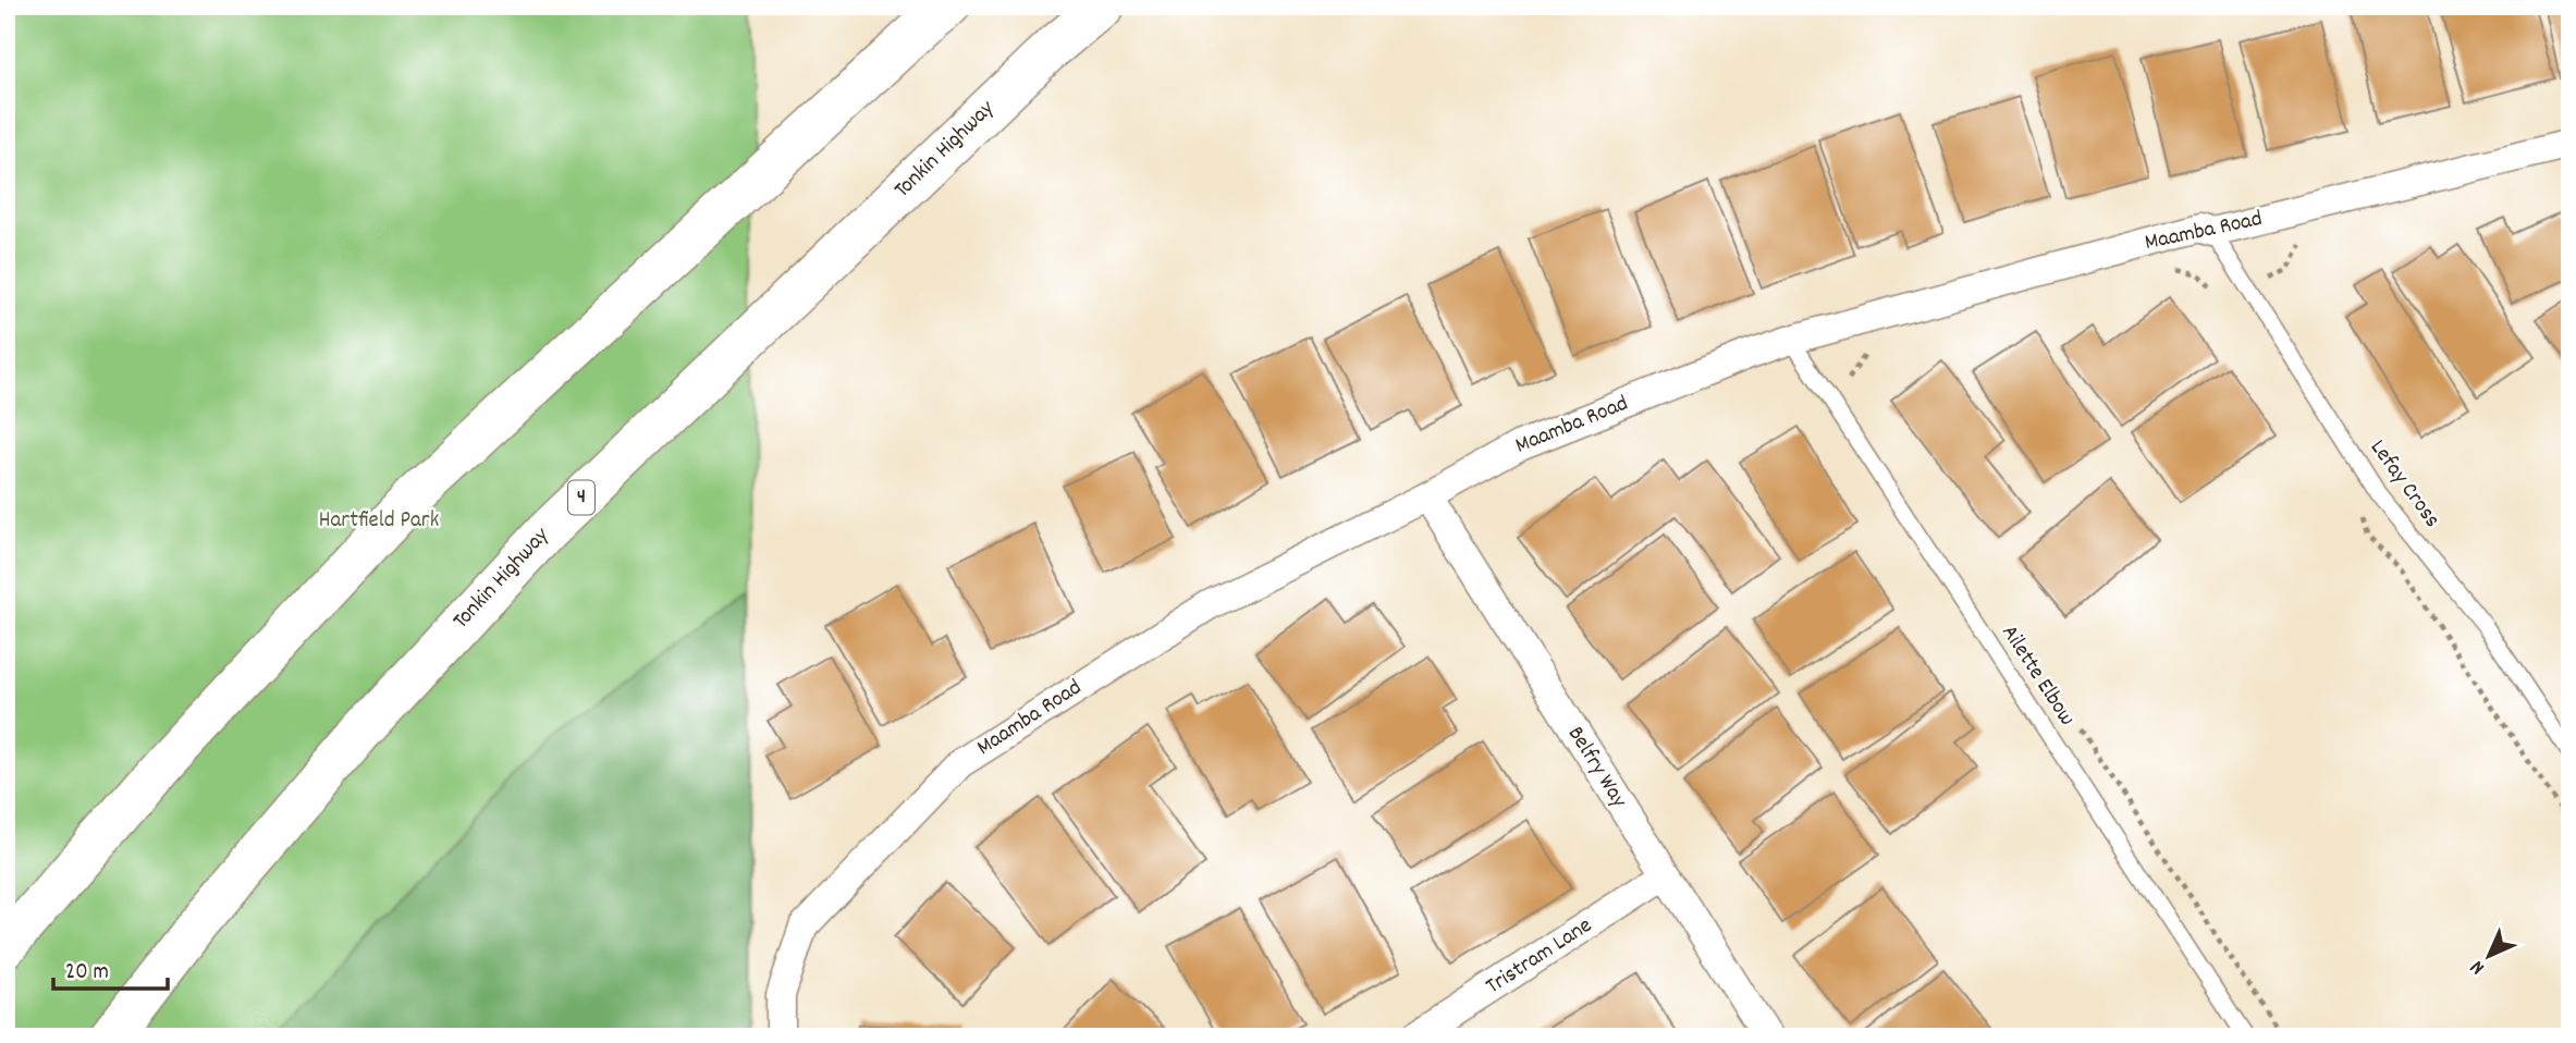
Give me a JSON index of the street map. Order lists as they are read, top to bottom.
{
  "streets": {
    "highway": ["Tonkin Highway", "4"],
    "street": ["Maamba Road", "Belfry Way", "Tristram Lane"],
    "lane": ["Lefay Cross", "Ailette Elbow"]
  },
  "crossings": [
    ["Maamba Road", "Lefay Cross"],
    ["Maamba Road", "Ailette Elbow"],
    ["Maamba Road", "Belfry Way"],
    ["Belfry Way", "Tristram Lane"]
  ],
  "parks": ["Hartfield Park"],
  "scale_bar": "20 m",
  "north": "bottom left"
}
